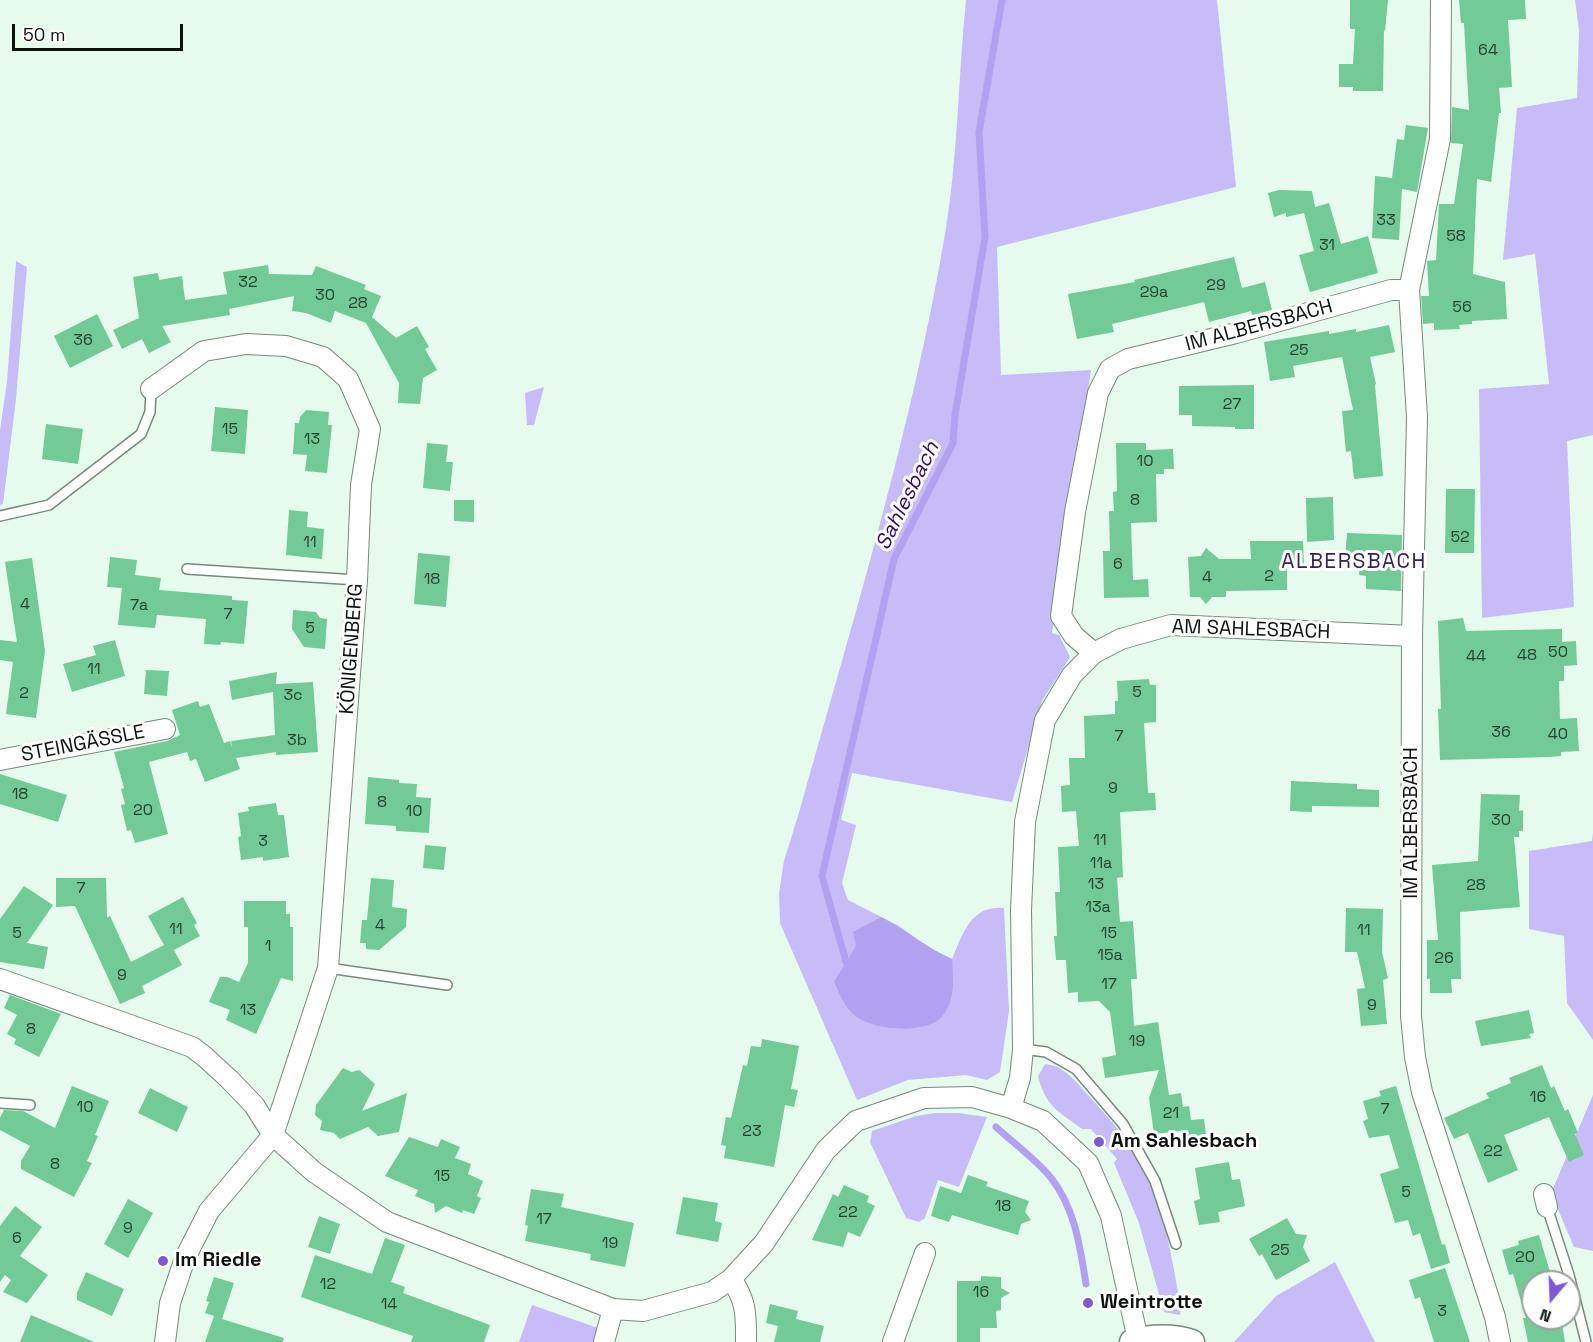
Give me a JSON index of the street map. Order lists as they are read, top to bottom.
{
  "streets": {
    "street": [
      "IM ALBERSBACH",
      "AM SAHLESBACH",
      "KÖNIGENBERG",
      "STEINGÄSSLE"
    ]
  },
  "crossings": [
    ["IM ALBERSBACH", "AM SAHLESBACH"]
  ],
  "districts": ["ALBERSBACH"],
  "water": ["Sahlesbach"],
  "places": ["Am Sahlesbach", "Im Riedle", "Weintrotte"],
  "house_numbers": [
    "64",
    "33",
    "58",
    "31",
    "32",
    "29",
    "29a",
    "30",
    "28",
    "56",
    "36",
    "25",
    "27",
    "15",
    "13",
    "10",
    "8",
    "52",
    "11",
    "6",
    "2",
    "4",
    "18",
    "4",
    "7a",
    "7",
    "5",
    "50",
    "48",
    "44",
    "11",
    "5",
    "2",
    "3c",
    "36",
    "40",
    "7",
    "3b",
    "9",
    "18",
    "8",
    "20",
    "10",
    "30",
    "11",
    "3",
    "11a",
    "13",
    "28",
    "7",
    "13a",
    "4",
    "11",
    "11",
    "5",
    "15",
    "1",
    "15a",
    "26",
    "9",
    "17",
    "9",
    "13",
    "8",
    "19",
    "16",
    "10",
    "7",
    "21",
    "23",
    "22",
    "8",
    "15",
    "5",
    "18",
    "22",
    "17",
    "9",
    "6",
    "19",
    "25",
    "20",
    "12",
    "16",
    "14",
    "3"
  ],
  "scale_bar": "50 m",
  "north": "bottom"
}
